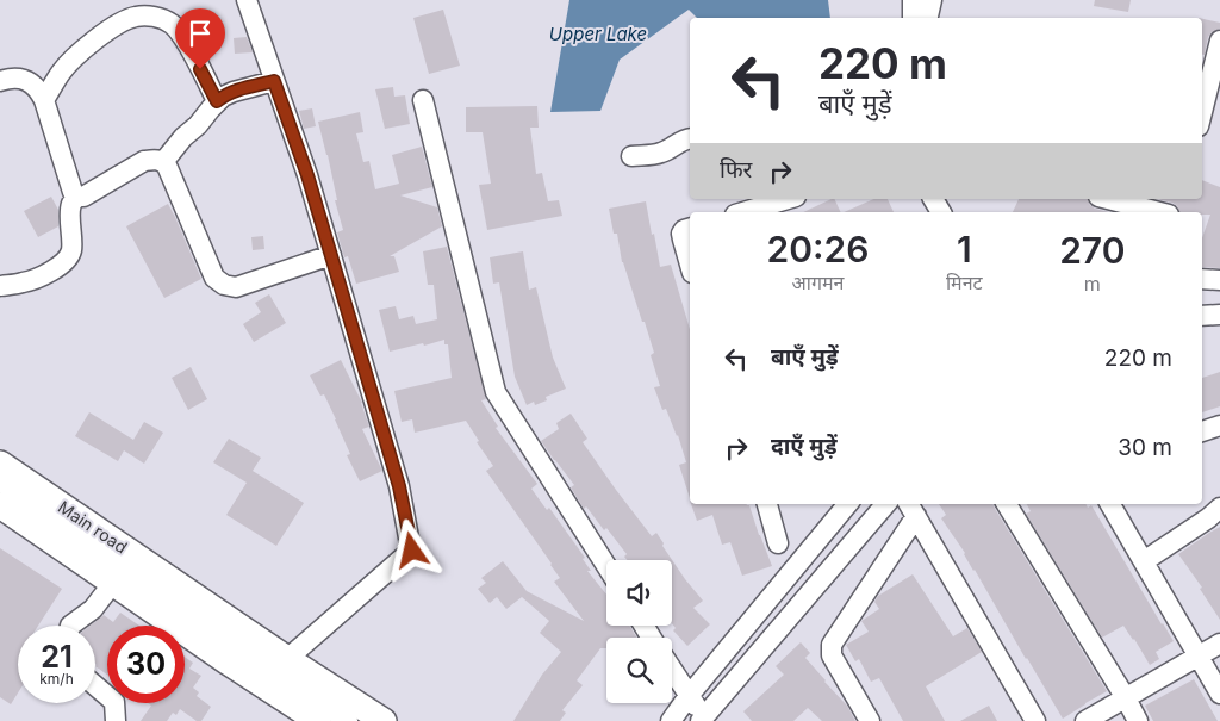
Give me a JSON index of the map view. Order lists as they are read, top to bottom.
{
  "streets": {
    "main road": ["Main road"]
  },
  "water": ["Upper Lake"],
  "page": {
    "turn": ["220 m", "बाएँ मुड़ें"],
    "then": "फिर",
    "eta": [
      "20:26",
      "आगमन",
      "1",
      "मिनट",
      "270",
      "m"
    ],
    "list": [
      {
        "name": "बाएँ मुड़ें",
        "value": "220 m"
      },
      {
        "name": "दाएँ मुड़ें",
        "value": "30 m"
      }
    ],
    "speed": "21 km/h",
    "limit": "30"
  }
}
